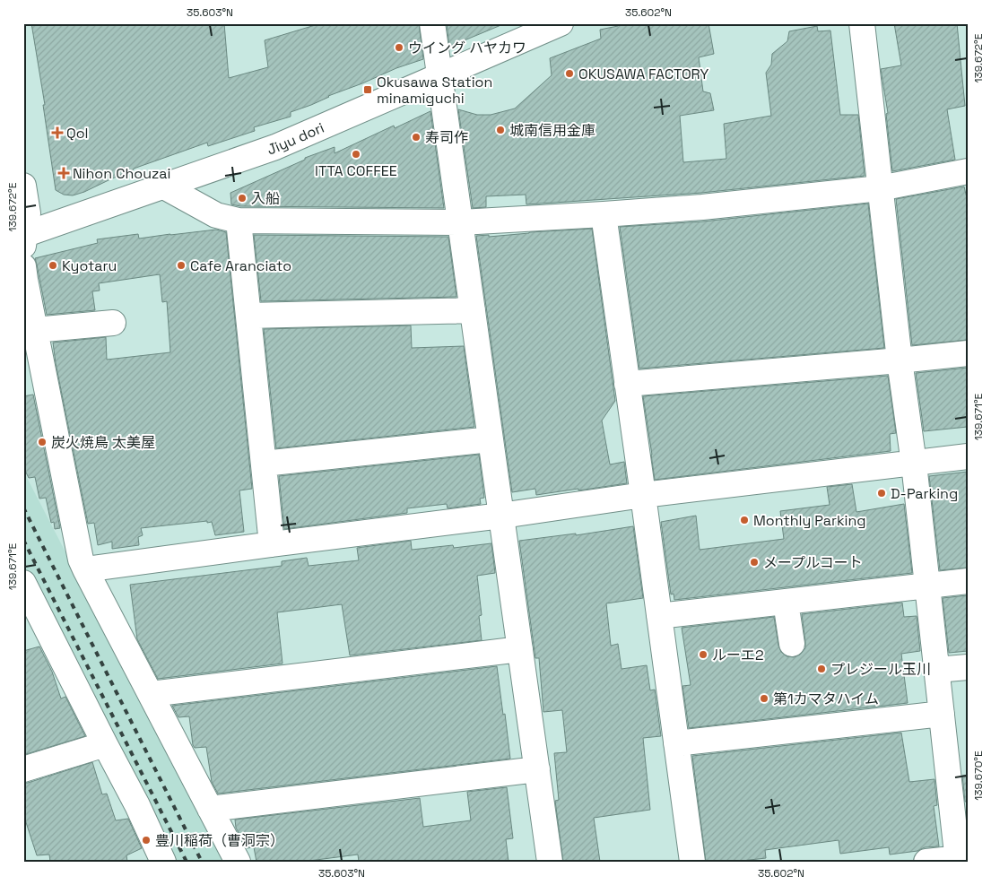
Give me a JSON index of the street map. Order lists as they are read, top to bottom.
{
  "streets": {
    "street": ["Jiyu dori"]
  },
  "places": {
    "other": [
      "ウイング ハヤカワ",
      "OKUSAWA FACTORY",
      "城南信用金庫",
      "寿司作",
      "ITTA COFFEE",
      "入船",
      "Kyotaru",
      "Cafe Aranciato",
      "炭火焼鳥 太美屋",
      "D-Parking",
      "Monthly Parking",
      "メープルコート",
      "ルーエ2",
      "プレジール玉川",
      "第1カマタハイム",
      "豊川稲荷（曹洞宗）"
    ],
    "transit": ["Okusawa Station minamiguchi"],
    "health": ["Qol", "Nihon Chouzai"]
  },
  "coordinates": [
    "35.603°N",
    "35.602°N",
    "139.672°E",
    "139.671°E",
    "139.670°E"
  ]
}
